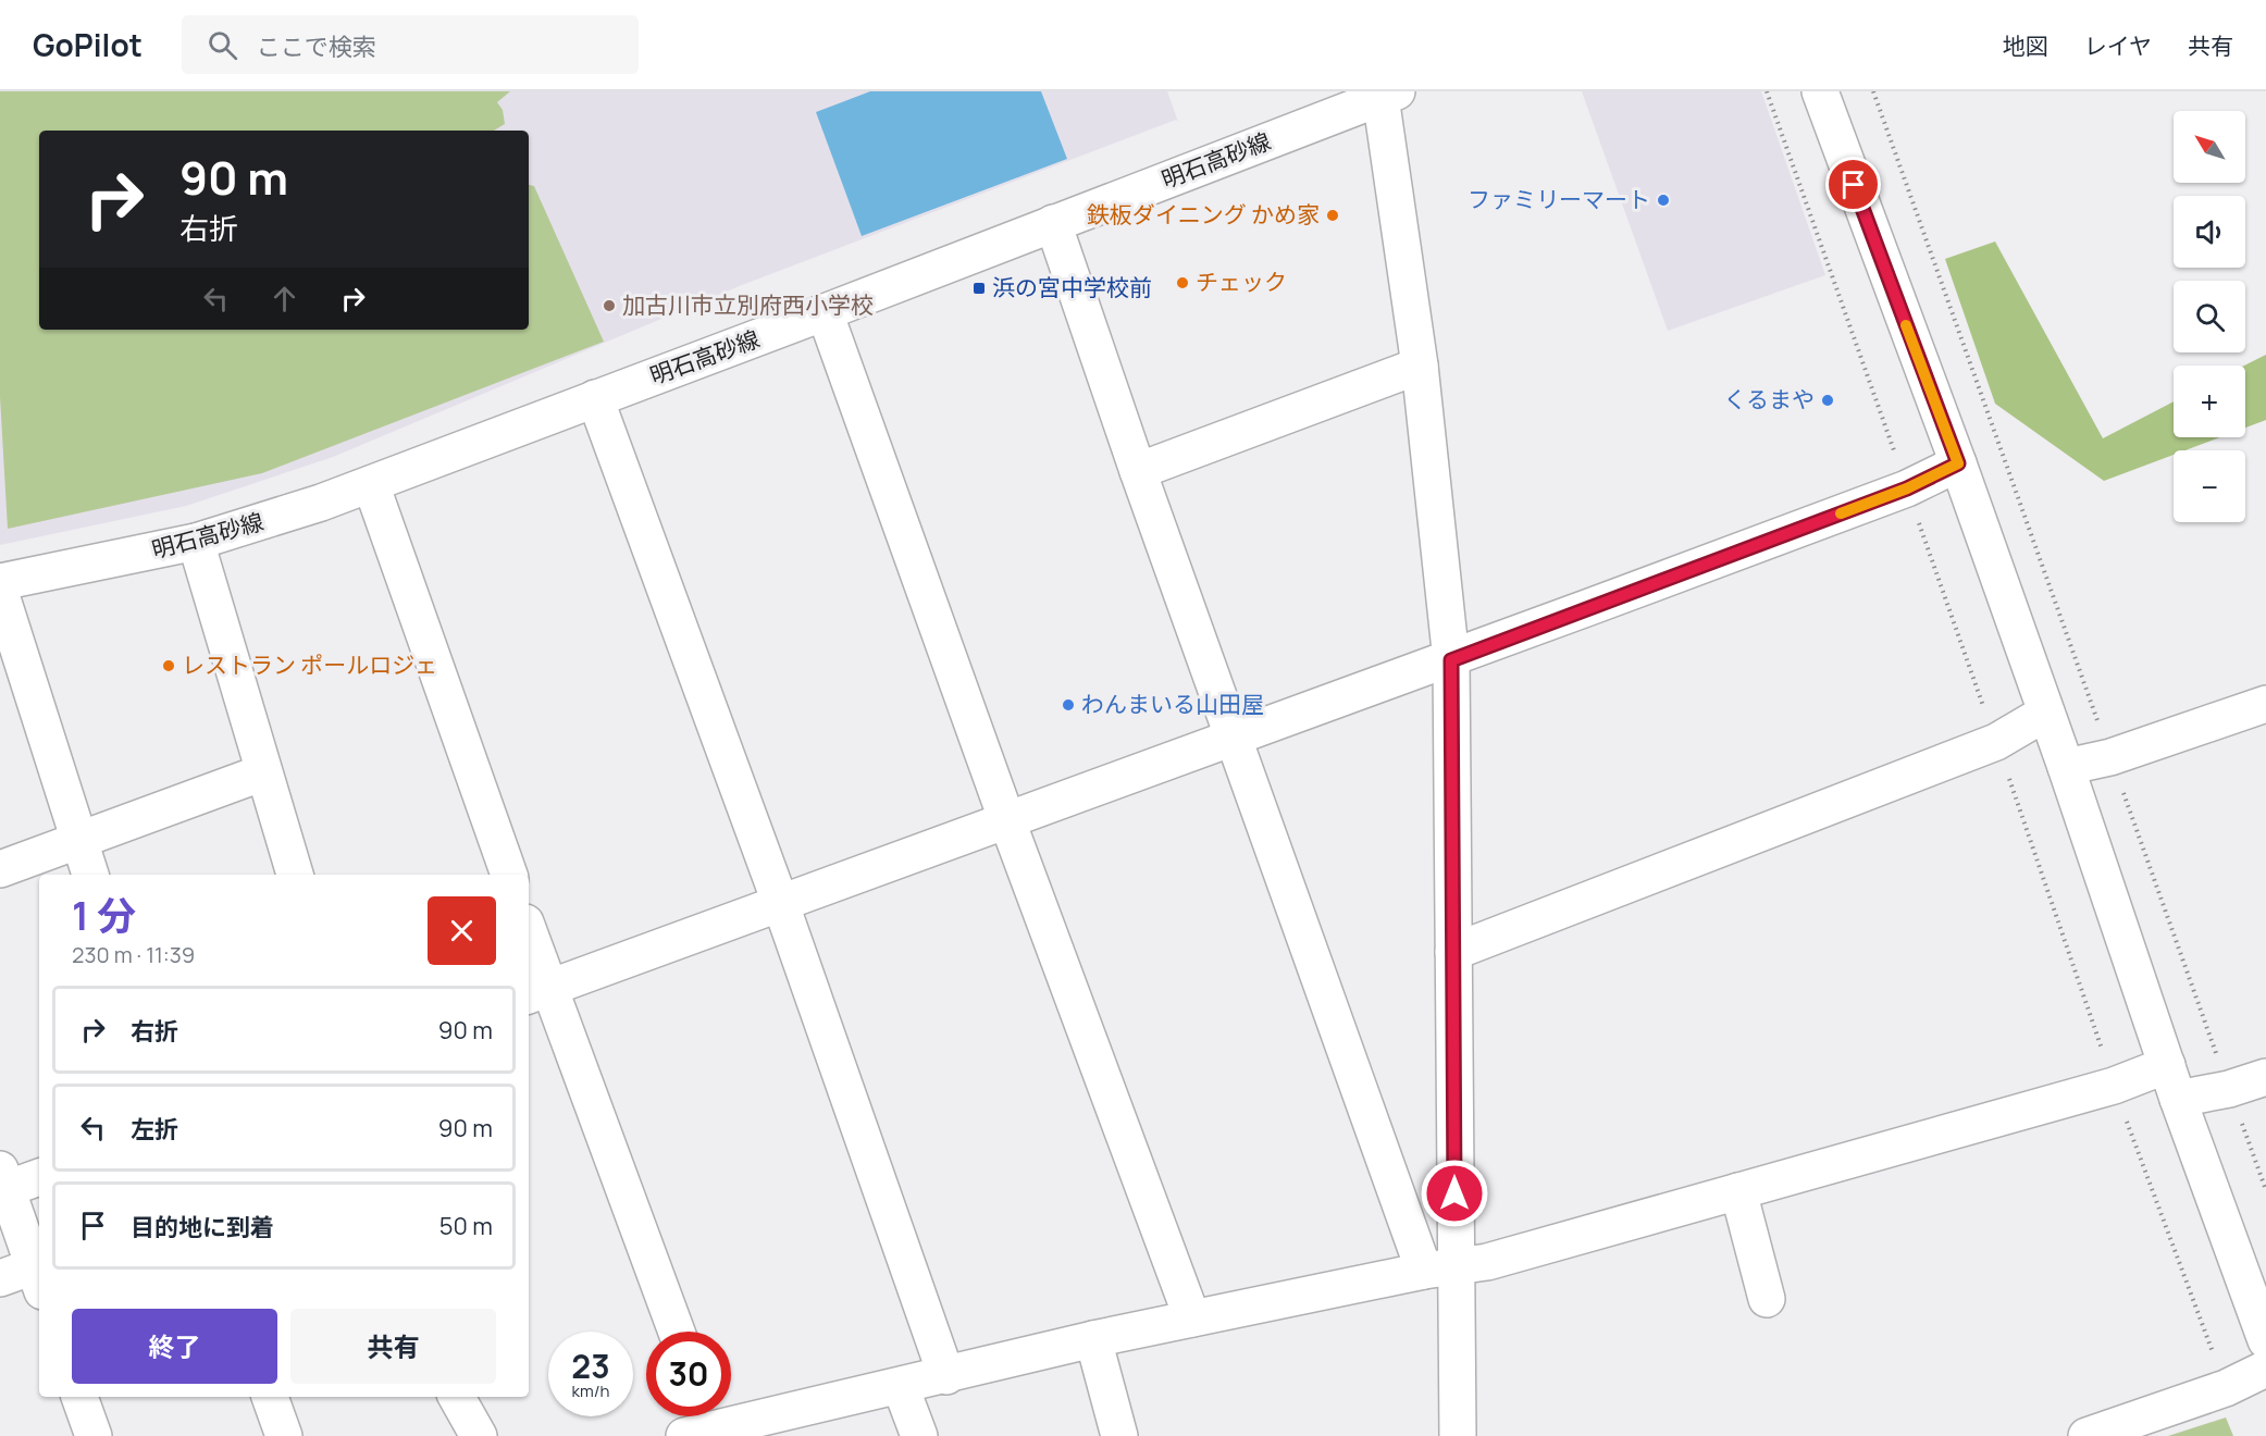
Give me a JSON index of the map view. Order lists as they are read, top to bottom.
{
  "streets": {
    "street": ["明石高砂線"]
  },
  "places": {
    "other": [
      "ファミリーマート",
      "鉄板ダイニング かめ家",
      "チェック",
      "加古川市立別府西小学校",
      "くるまや",
      "レストラン ポールロジェ",
      "わんまいる山田屋"
    ],
    "transit": ["浜の宮中学校前"]
  },
  "north": "top left",
  "page": {
    "header": "GoPilot",
    "search": "ここで検索",
    "nav": ["地図", "レイヤ", "共有"],
    "map_buttons": ["+", "−"],
    "turn": ["90 m", "右折"],
    "heading": ["1 分", "230 m · 11:39"],
    "list": [
      {
        "name": "右折",
        "value": "90 m"
      },
      {
        "name": "左折",
        "value": "90 m"
      },
      {
        "name": "目的地に到着",
        "value": "50 m"
      }
    ],
    "buttons": ["終了", "共有"],
    "speed": "23 km/h",
    "limit": "30"
  }
}
